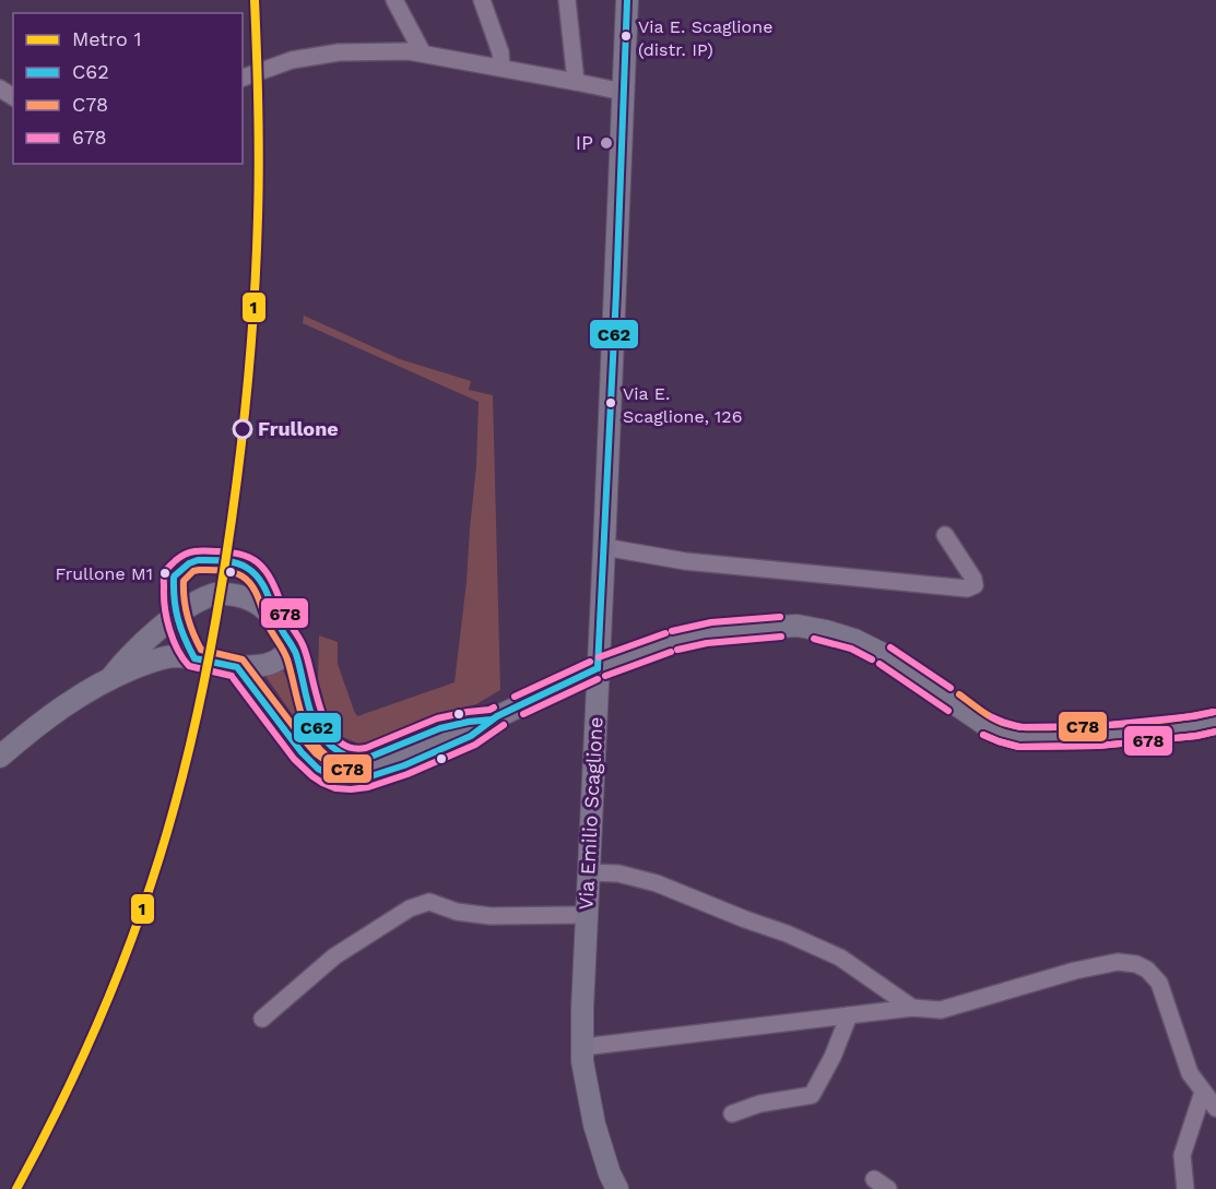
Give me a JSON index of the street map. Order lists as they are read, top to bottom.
{
  "streets": {
    "main road": ["Via Emilio Scaglione"]
  },
  "places": [
    "Via E. Scaglione (distr. IP)",
    "IP",
    "Via E. Scaglione, 126",
    "Frullone",
    "Frullone M1"
  ],
  "lines": [
    "metro line 1",
    "transit line C62",
    "transit line 678",
    "transit line C78"
  ],
  "legend": [
    "Metro 1",
    "C62",
    "C78",
    "678"
  ]
}
